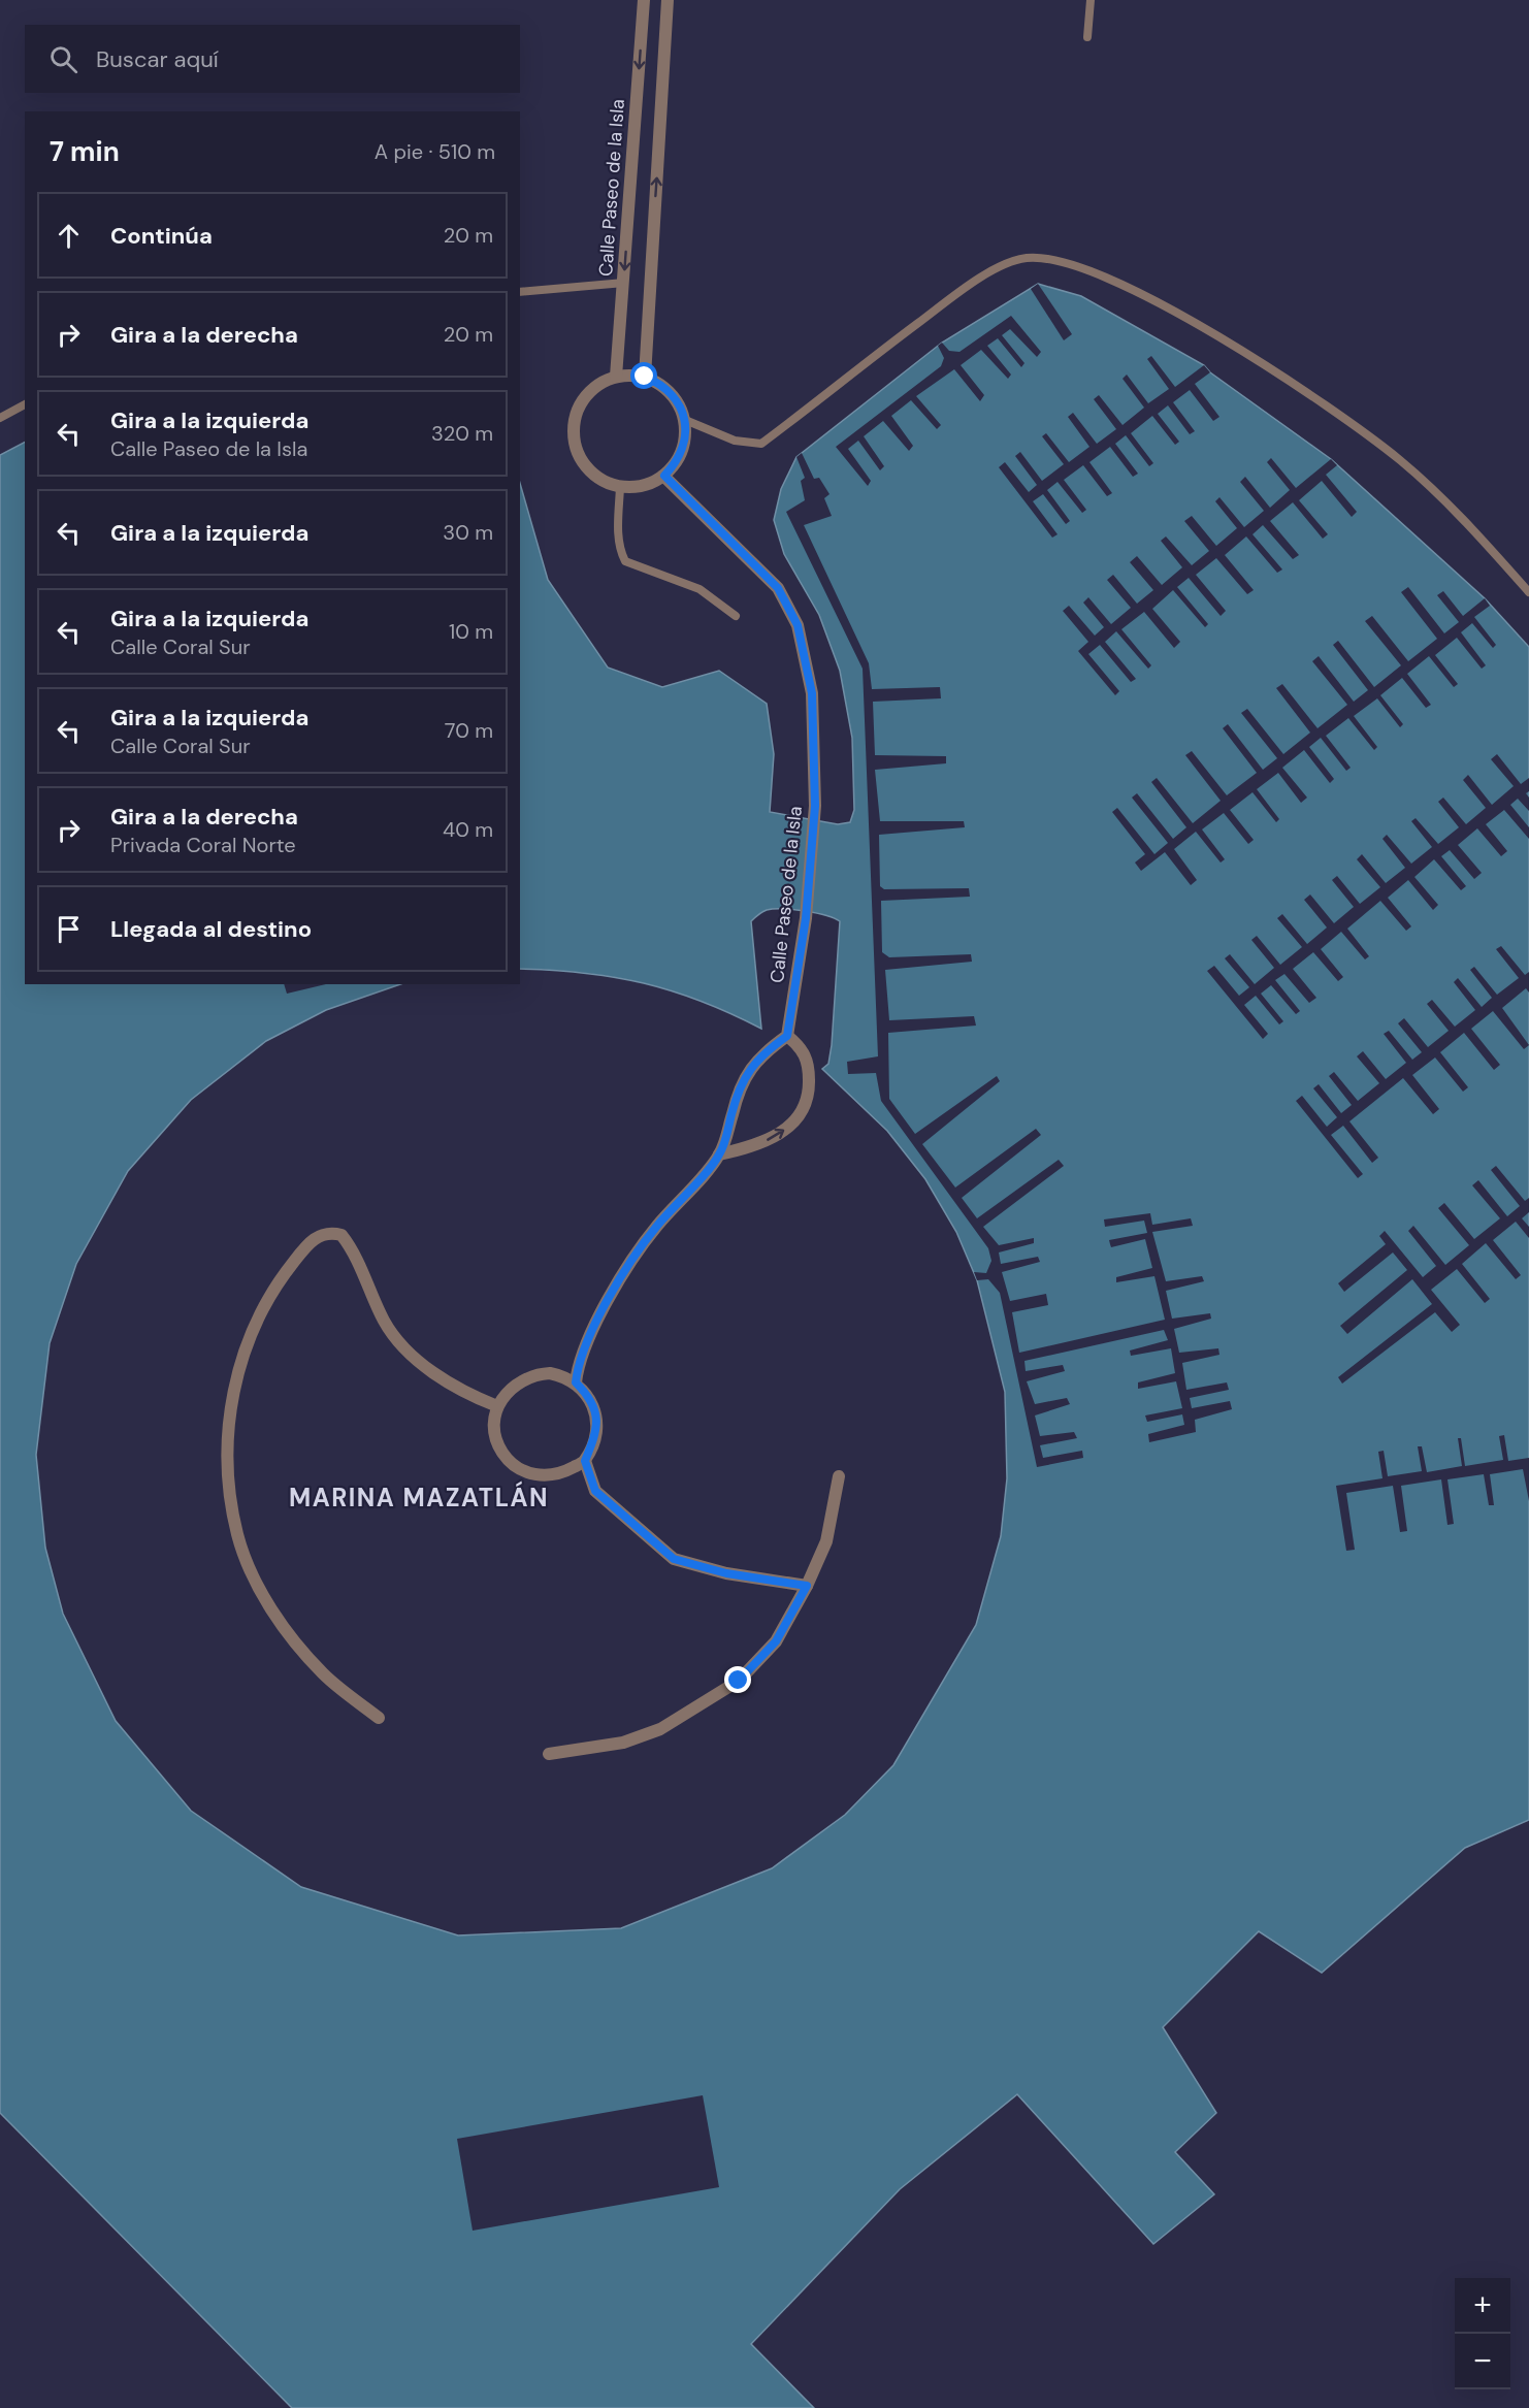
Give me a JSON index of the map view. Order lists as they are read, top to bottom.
{
  "streets": {
    "street": ["Calle Paseo de la Isla"]
  },
  "districts": ["MARINA MAZATLÁN"],
  "page": {
    "search": "Buscar aquí",
    "heading": ["7 min", "A pie · 510 m"],
    "list": [
      ["Continúa", "20 m"],
      ["Gira a la derecha", "20 m"],
      ["Gira a la izquierda", "Calle Paseo de la Isla", "320 m"],
      ["Gira a la izquierda", "30 m"],
      ["Gira a la izquierda", "Calle Coral Sur", "10 m"],
      ["Gira a la izquierda", "Calle Coral Sur", "70 m"],
      ["Gira a la derecha", "Privada Coral Norte", "40 m"],
      "Llegada al destino"
    ],
    "map_buttons": ["+", "−"]
  }
}
